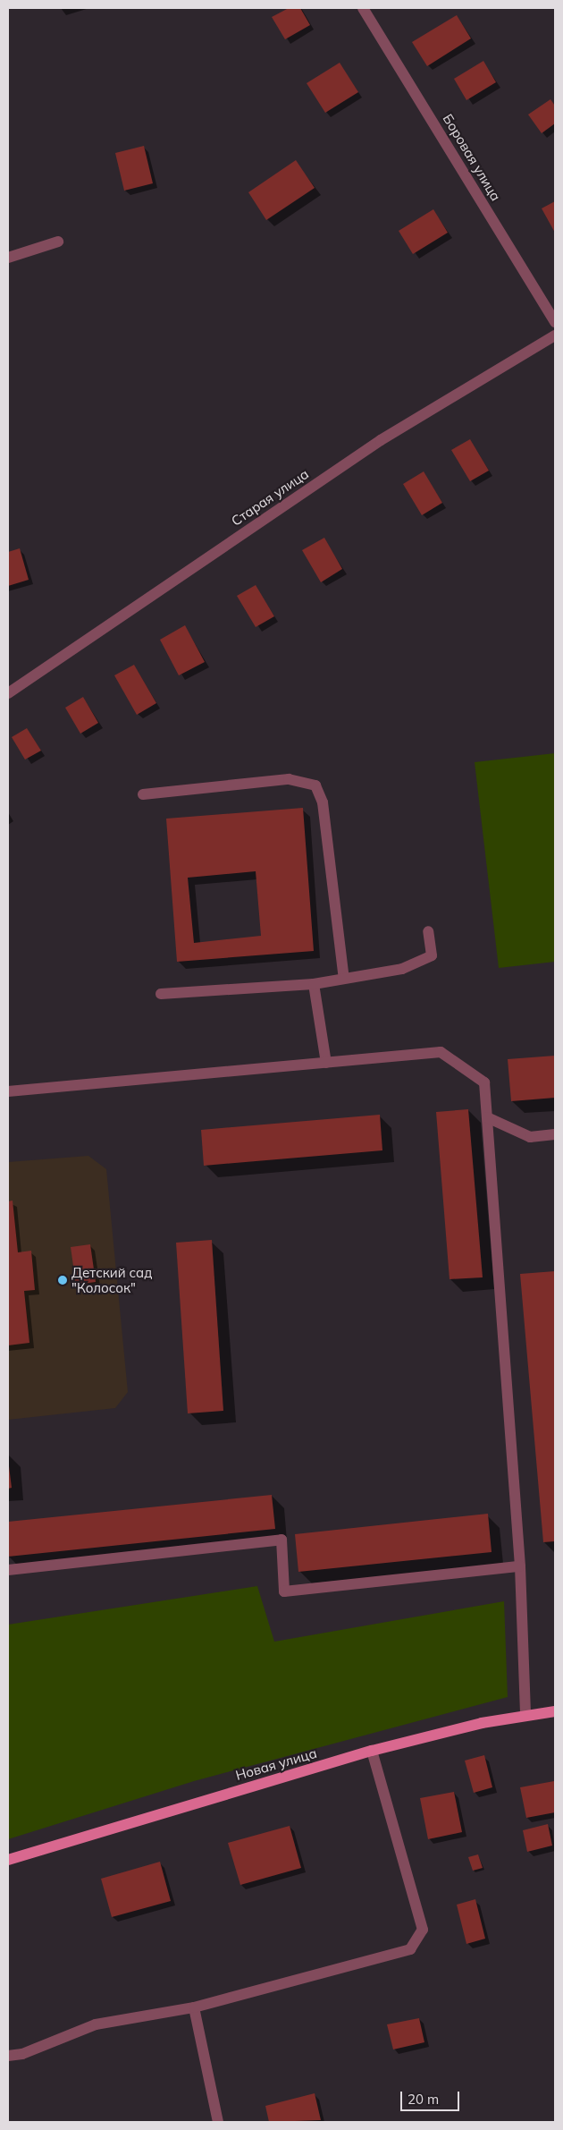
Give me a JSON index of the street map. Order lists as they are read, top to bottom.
{
  "streets": {
    "main road": ["Новая улица"],
    "street": ["Боровая улица", "Старая улица"]
  },
  "places": ["Детский сад \"Колосок\""],
  "scale_bar": "20 m"
}
